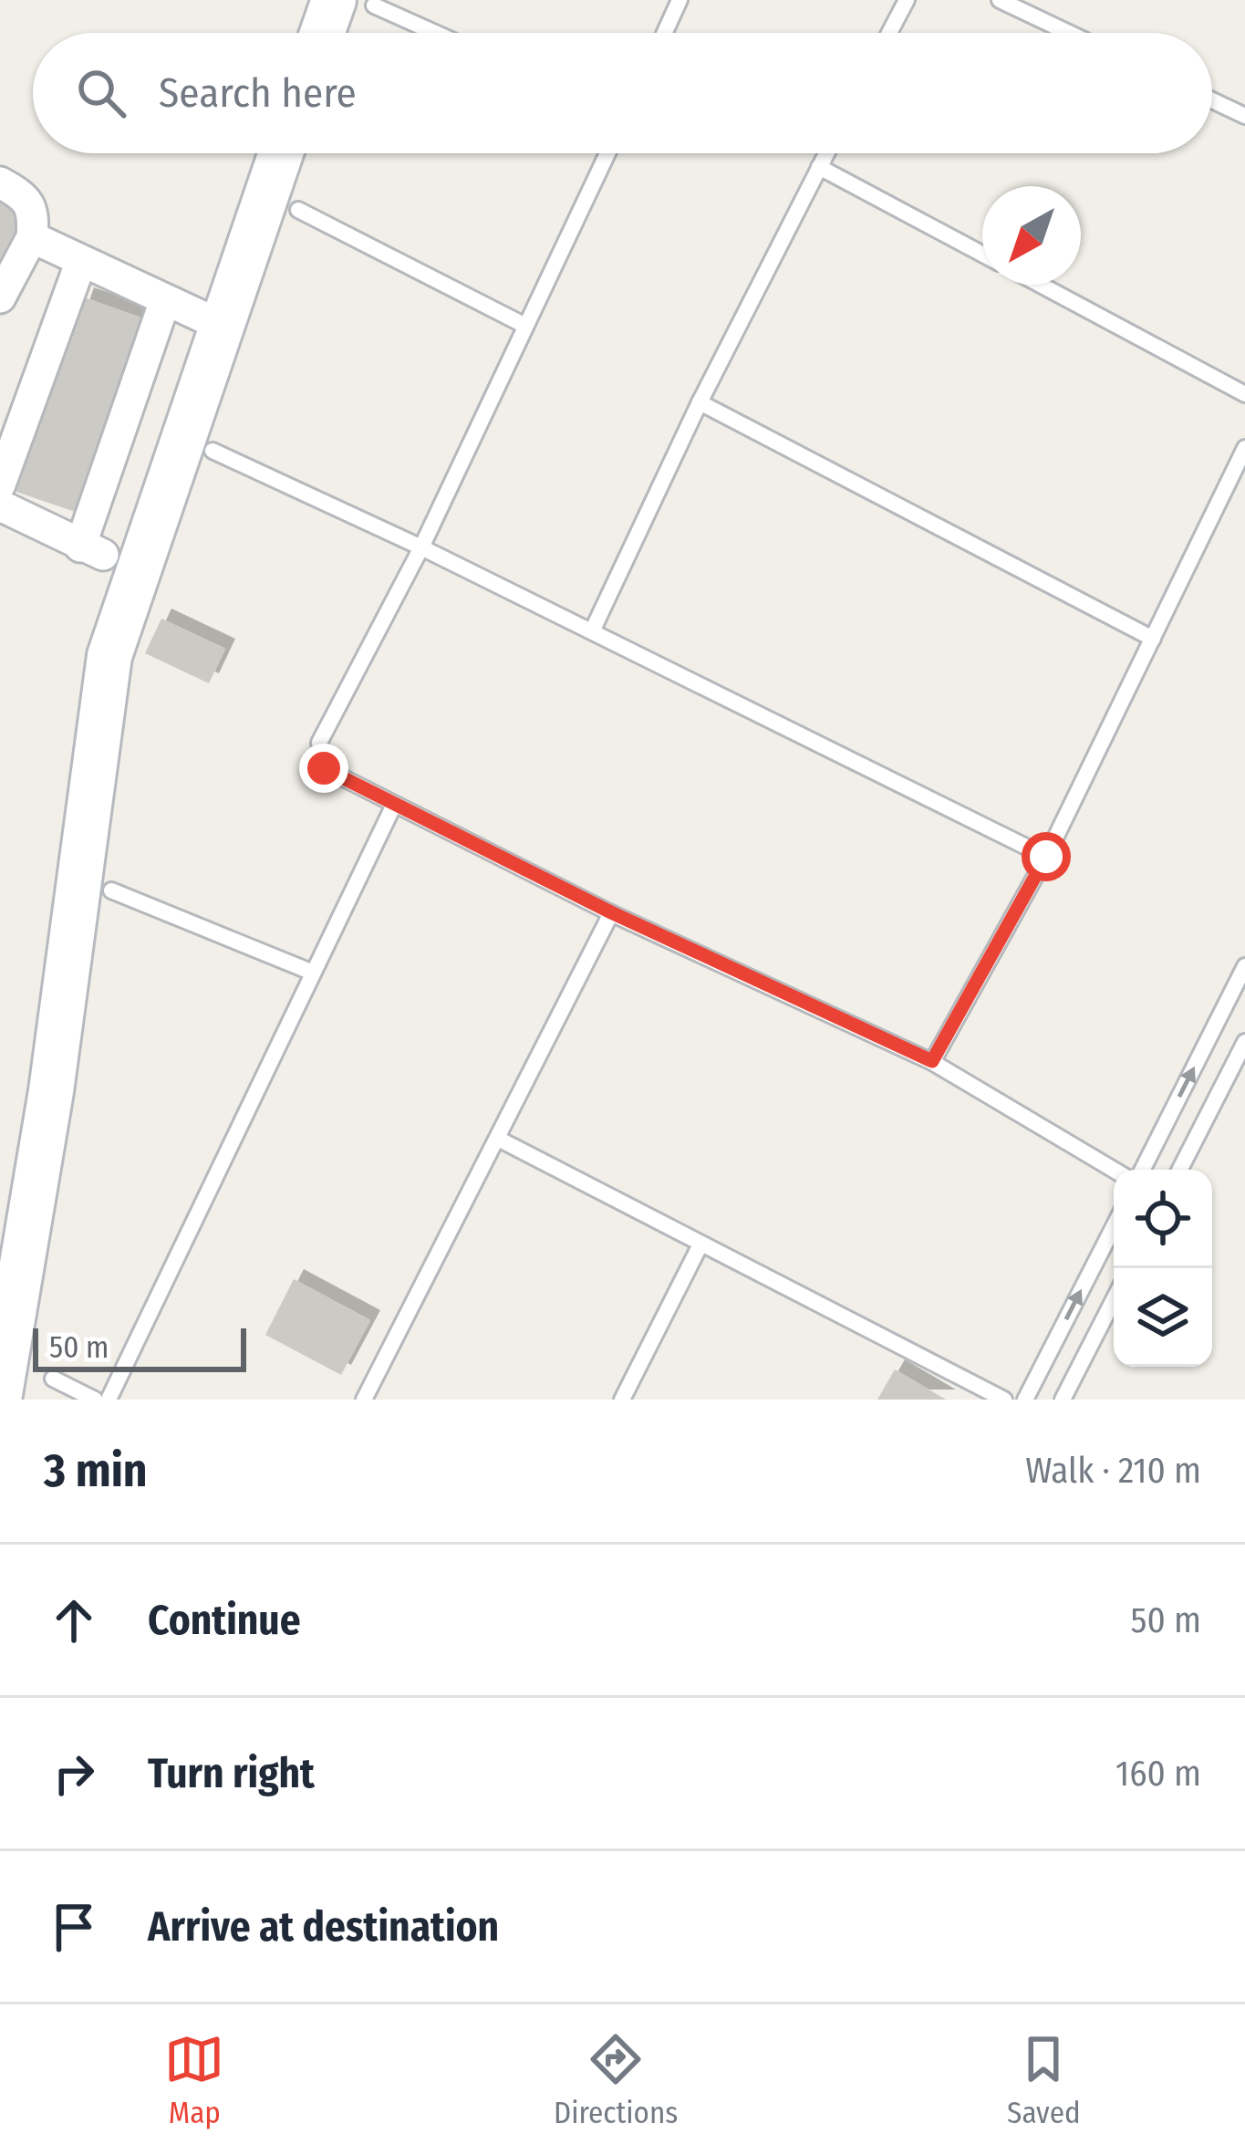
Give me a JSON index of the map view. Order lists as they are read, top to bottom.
{
  "scale_bar": "50 m",
  "north": "bottom left",
  "page": {
    "search": "Search here",
    "scale": "50 m",
    "heading": ["3 min", "Walk · 210 m"],
    "list": [
      ["Continue", "50 m"],
      ["Turn right", "160 m"],
      "Arrive at destination"
    ],
    "nav": ["Map", "Directions", "Saved"]
  }
}
